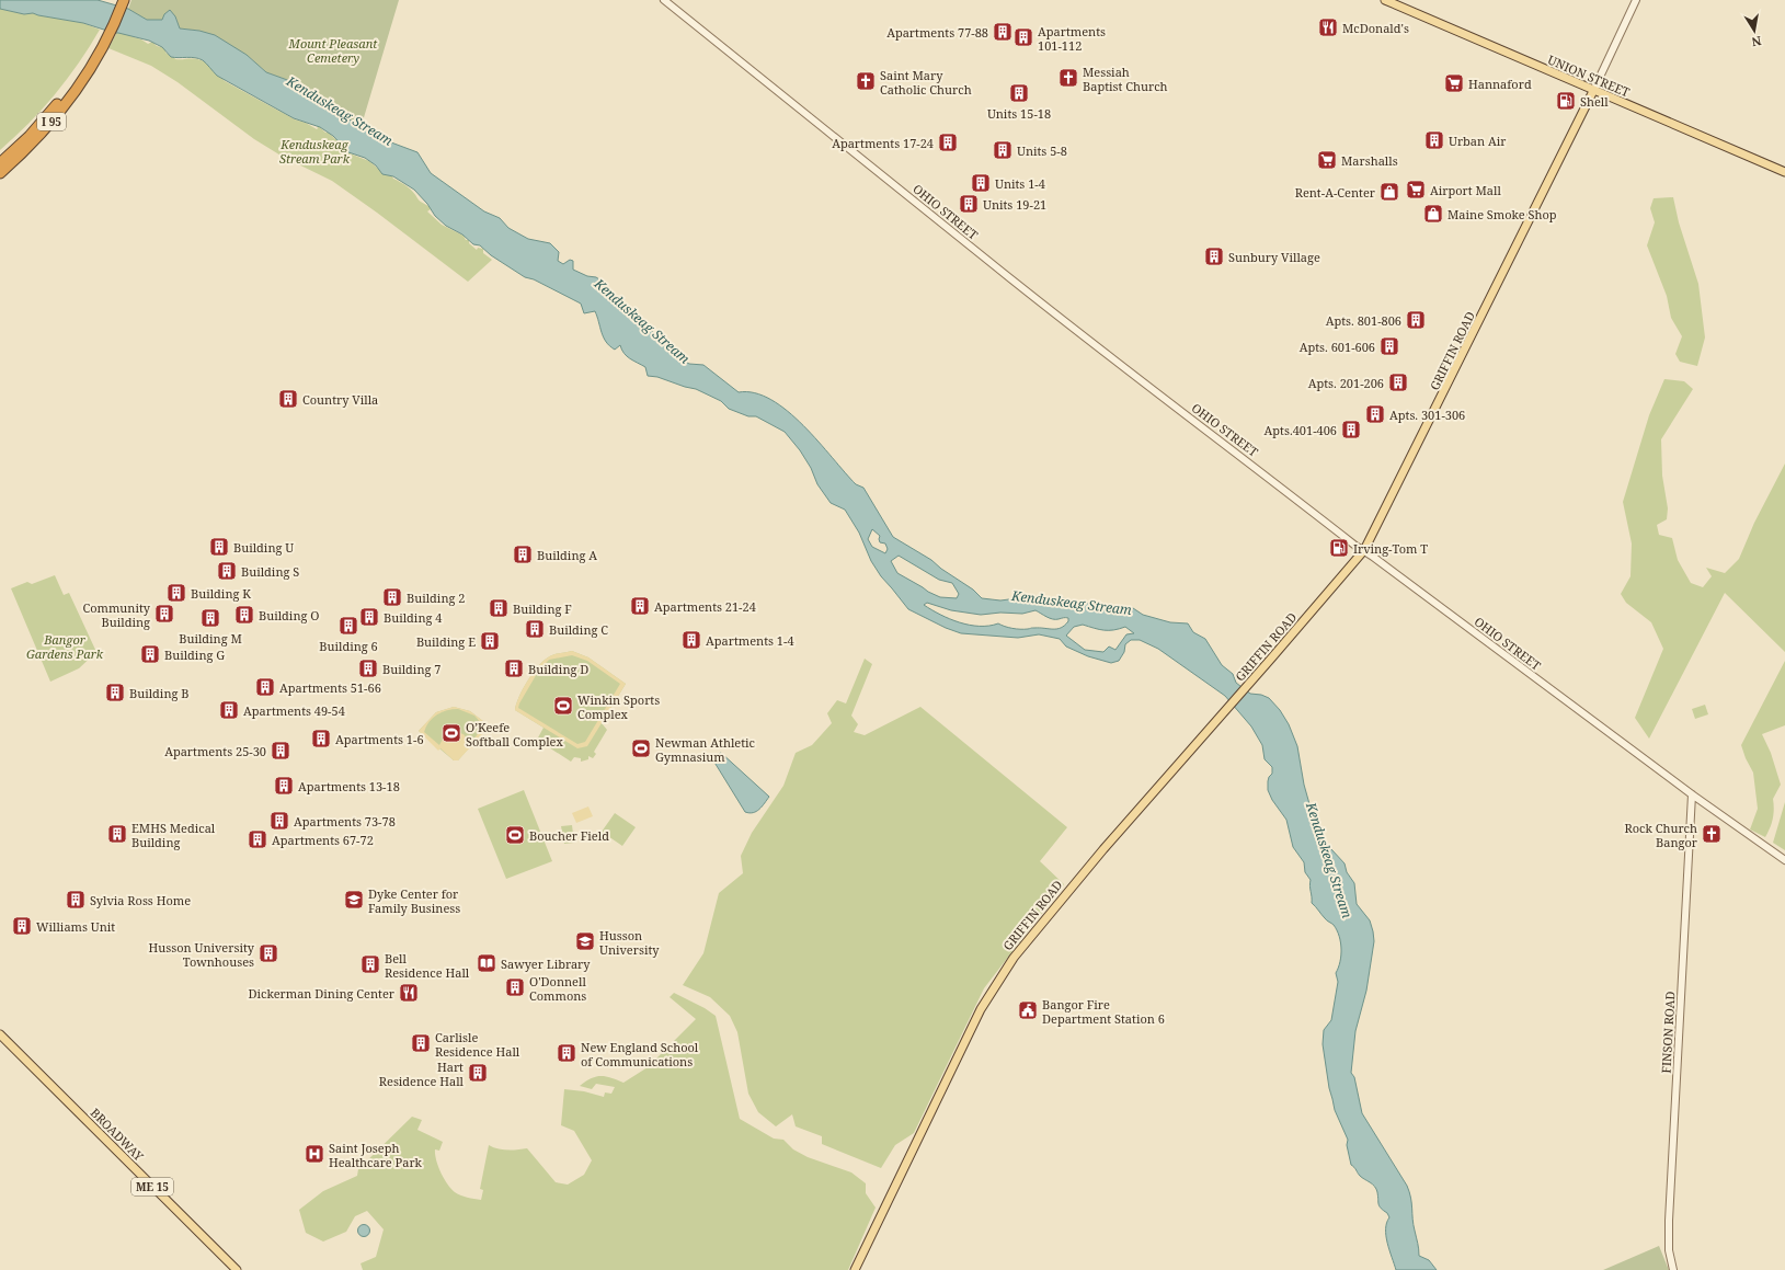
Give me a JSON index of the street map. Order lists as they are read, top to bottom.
{
  "streets": {
    "highway": ["I 95"],
    "main road": [
      "UNION STREET",
      "GRIFFIN ROAD",
      "BROADWAY",
      "ME 15"
    ],
    "street": ["OHIO STREET", "FINSON ROAD"]
  },
  "crossings": [
    ["UNION STREET", "GRIFFIN ROAD"],
    ["OHIO STREET", "GRIFFIN ROAD"],
    ["OHIO STREET", "FINSON ROAD"]
  ],
  "water": ["Kenduskeag Stream"],
  "parks": ["Mount Pleasant Cemetery", "Kenduskeag Stream Park", "Bangor Gardens Park"],
  "places": {
    "restaurant": ["McDonald's", "Dickerman Dining Center"],
    "building": [
      "Apartments 77-88",
      "Apartments 101-112",
      "Units 15-18",
      "Urban Air",
      "Apartments 17-24",
      "Units 5-8",
      "Units 1-4",
      "Units 19-21",
      "Sunbury Village",
      "Apts. 801-806",
      "Apts. 601-606",
      "Apts. 201-206",
      "Country Villa",
      "Apts. 301-306",
      "Apts.401-406",
      "Building U",
      "Building A",
      "Building S",
      "Building K",
      "Building 2",
      "Apartments 21-24",
      "Building F",
      "Community Building",
      "Building O",
      "Building 4",
      "Building M",
      "Building 6",
      "Building C",
      "Apartments 1-4",
      "Building E",
      "Building G",
      "Building 7",
      "Building D",
      "Apartments 51-66",
      "Building B",
      "Apartments 49-54",
      "Apartments 1-6",
      "Apartments 25-30",
      "Apartments 13-18",
      "Apartments 73-78",
      "EMHS Medical Building",
      "Apartments 67-72",
      "Sylvia Ross Home",
      "Williams Unit",
      "Husson University Townhouses",
      "Bell Residence Hall",
      "O'Donnell Commons",
      "Carlisle Residence Hall",
      "New England School of Communications",
      "Hart Residence Hall"
    ],
    "church": ["Messiah Baptist Church", "Saint Mary Catholic Church", "Rock Church Bangor"],
    "supermarket": ["Hannaford", "Marshalls", "Airport Mall"],
    "fuel station": ["Shell", "Irving-Tom T"],
    "shop": ["Rent-A-Center", "Maine Smoke Shop"],
    "sports": [
      "Winkin Sports Complex",
      "O’Keefe Softball Complex",
      "Newman Athletic Gymnasium",
      "Boucher Field"
    ],
    "school or university": ["Dyke Center for Family Business", "Husson University"],
    "library": ["Sawyer Library"],
    "public building": ["Bangor Fire Department Station 6"],
    "hospital": ["Saint Joseph Healthcare Park"]
  },
  "north": "bottom"
}
